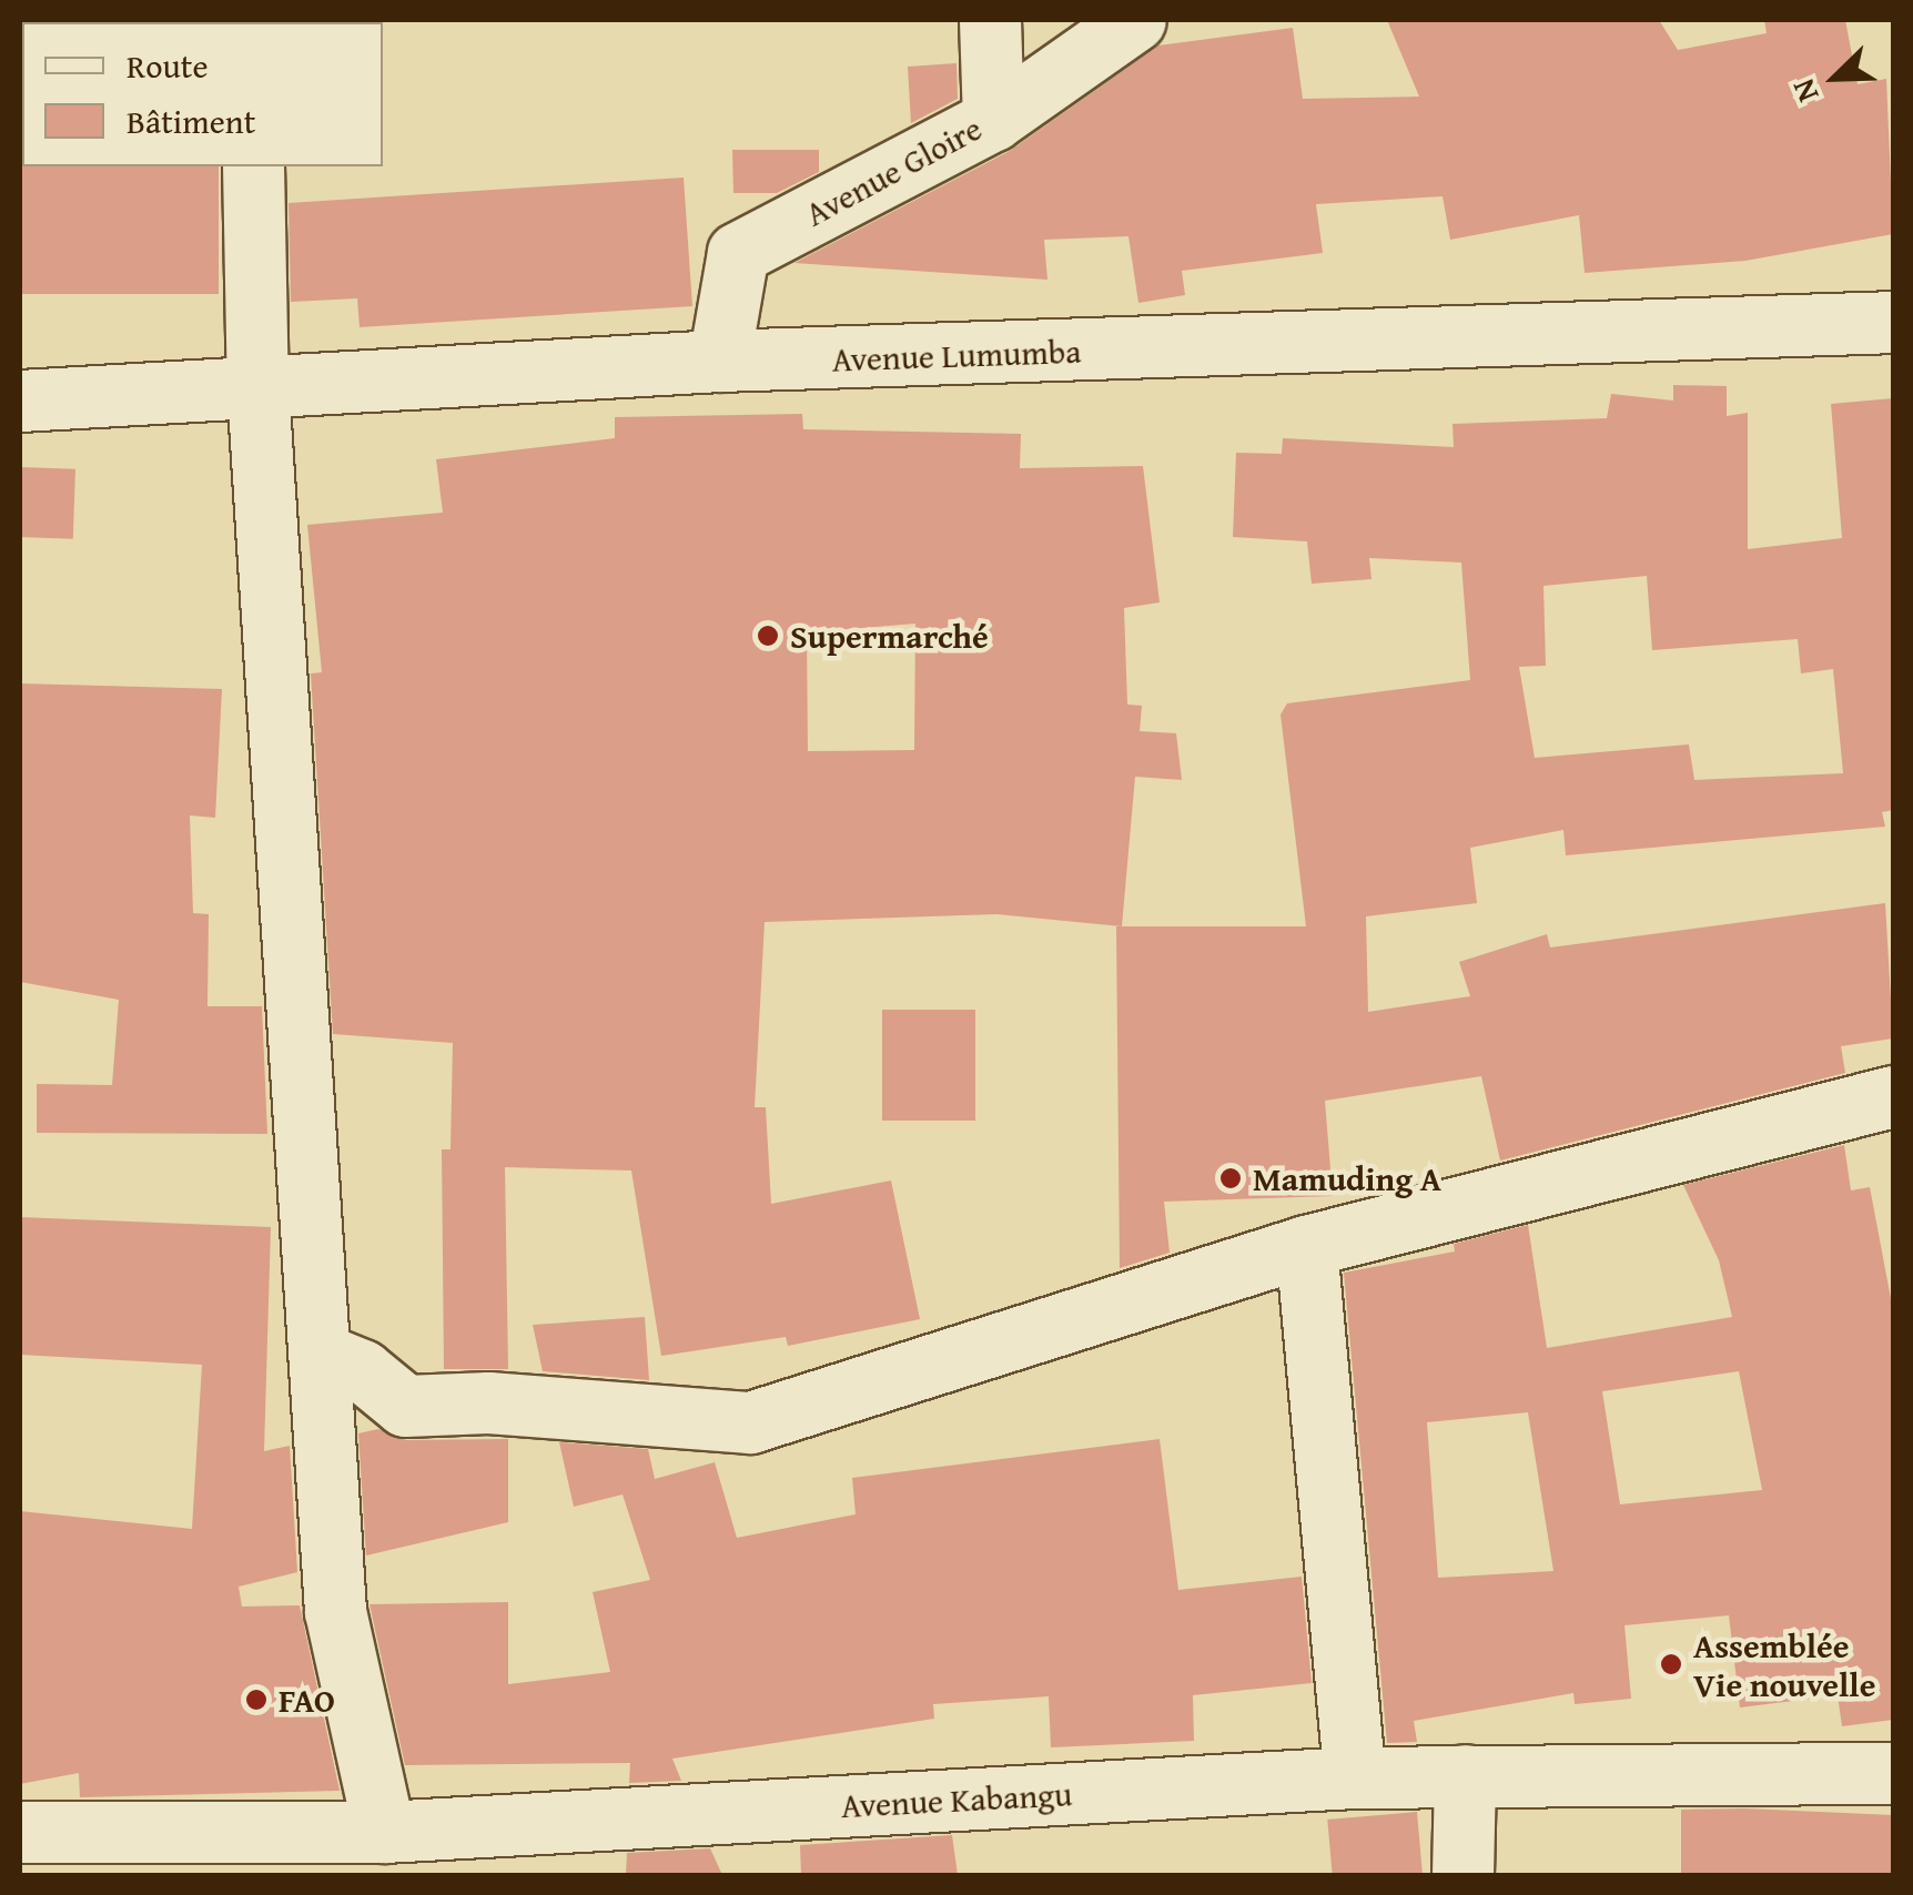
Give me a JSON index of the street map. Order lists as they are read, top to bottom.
{
  "streets": {
    "street": ["Avenue Gloire", "Avenue Lumumba", "Avenue Kabangu"]
  },
  "crossings": [
    ["Avenue Gloire", "Avenue Lumumba"]
  ],
  "places": [
    "Supermarché",
    "Mamuding A",
    "Assemblée Vie nouvelle",
    "FAO"
  ],
  "legend": ["Route", "Bâtiment"],
  "north": "bottom left"
}
